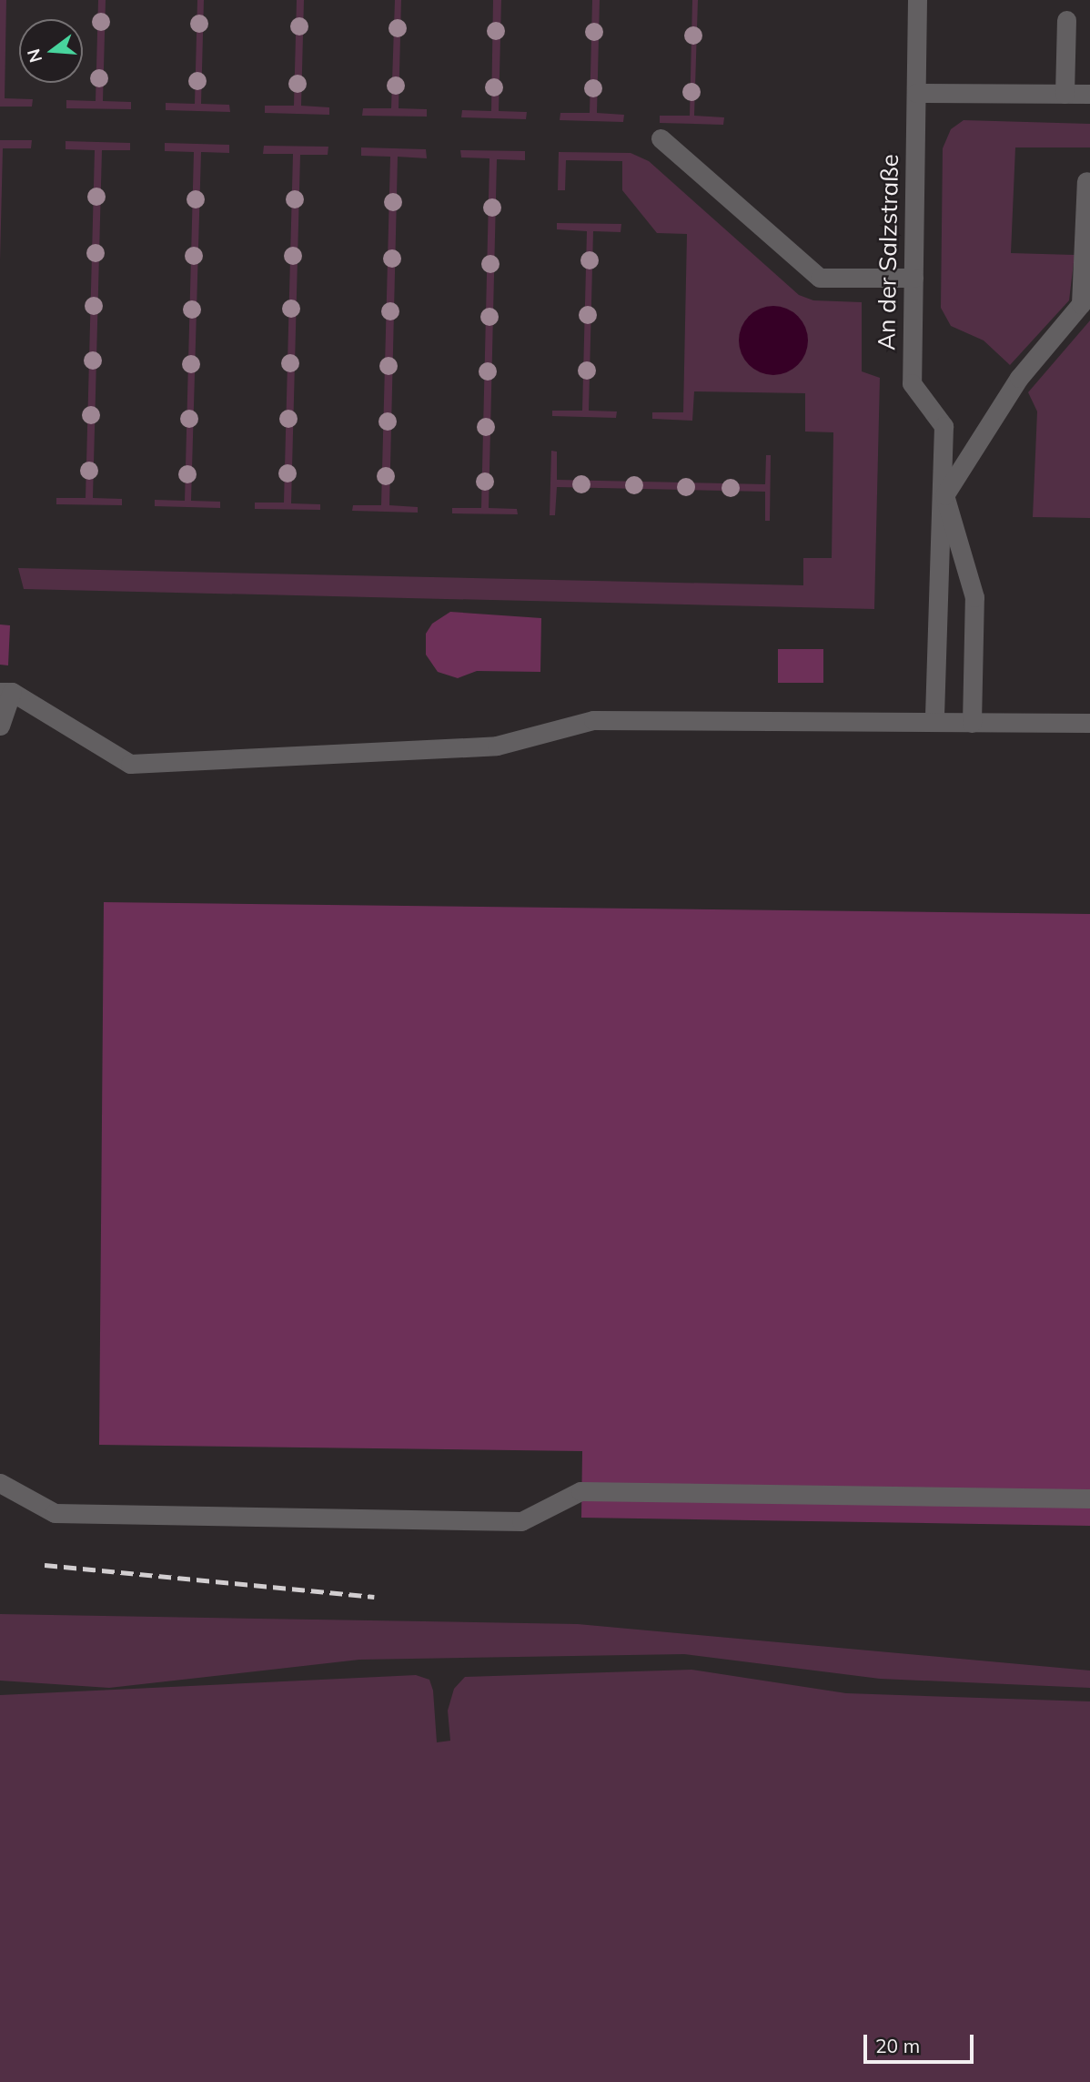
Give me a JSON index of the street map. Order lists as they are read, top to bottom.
{
  "streets": {
    "street": ["An der Salzstraße"]
  },
  "scale_bar": "20 m",
  "north": "left"
}
